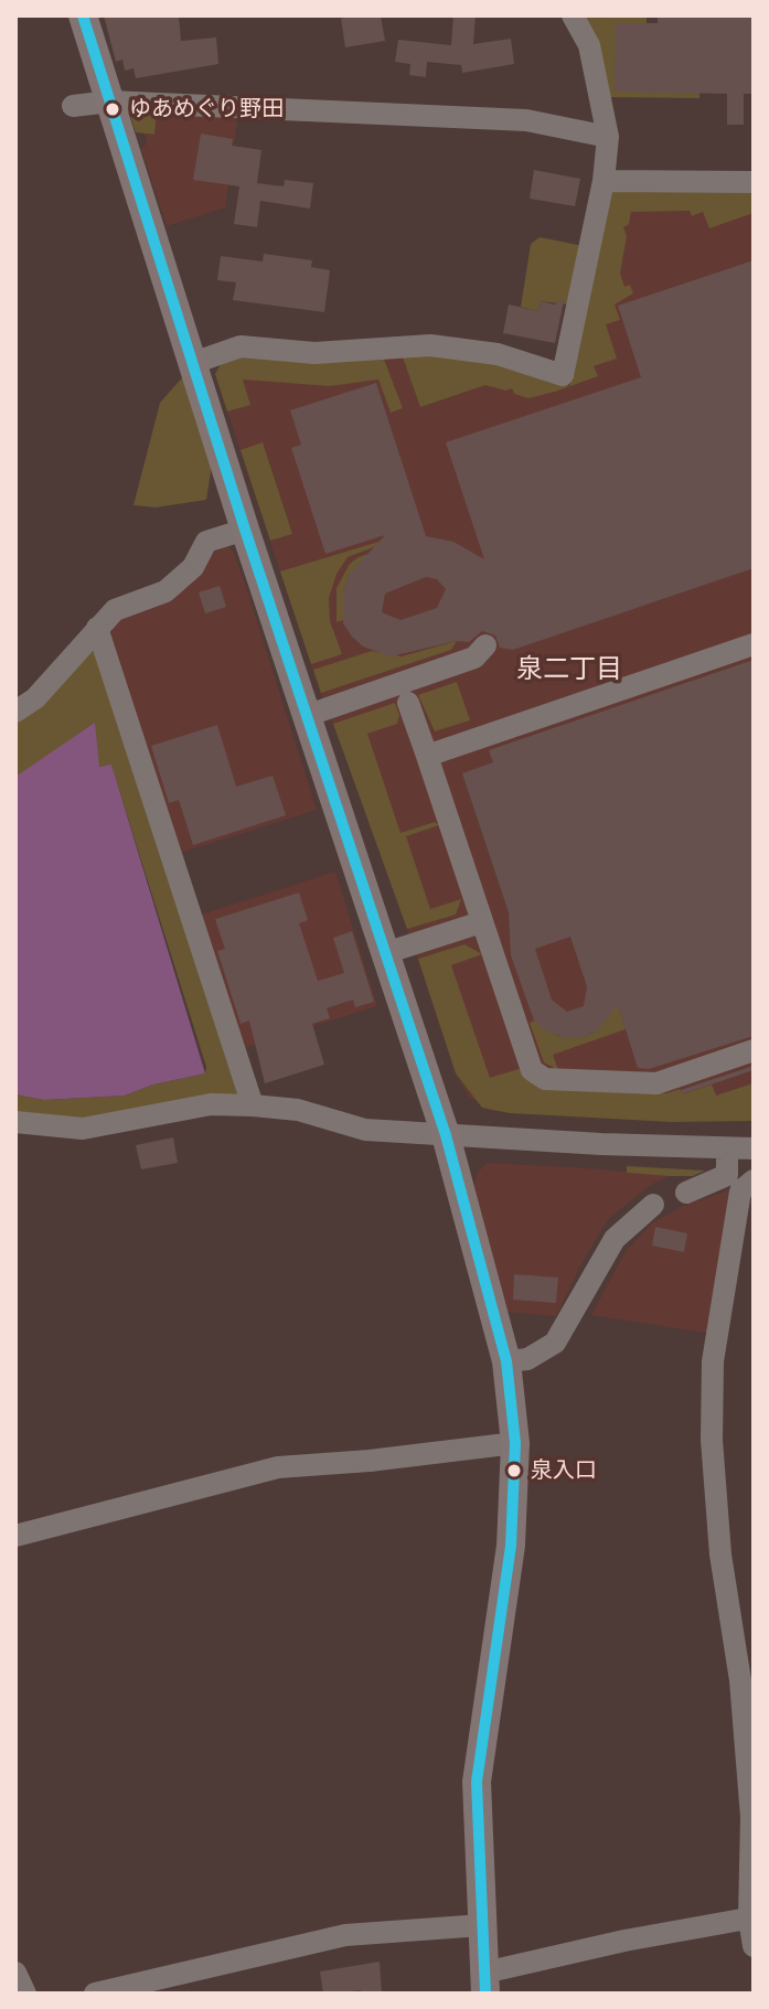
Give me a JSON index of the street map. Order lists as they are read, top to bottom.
{
  "districts": ["泉二丁目"],
  "places": ["ゆあめぐり野田", "泉入口"]
}
